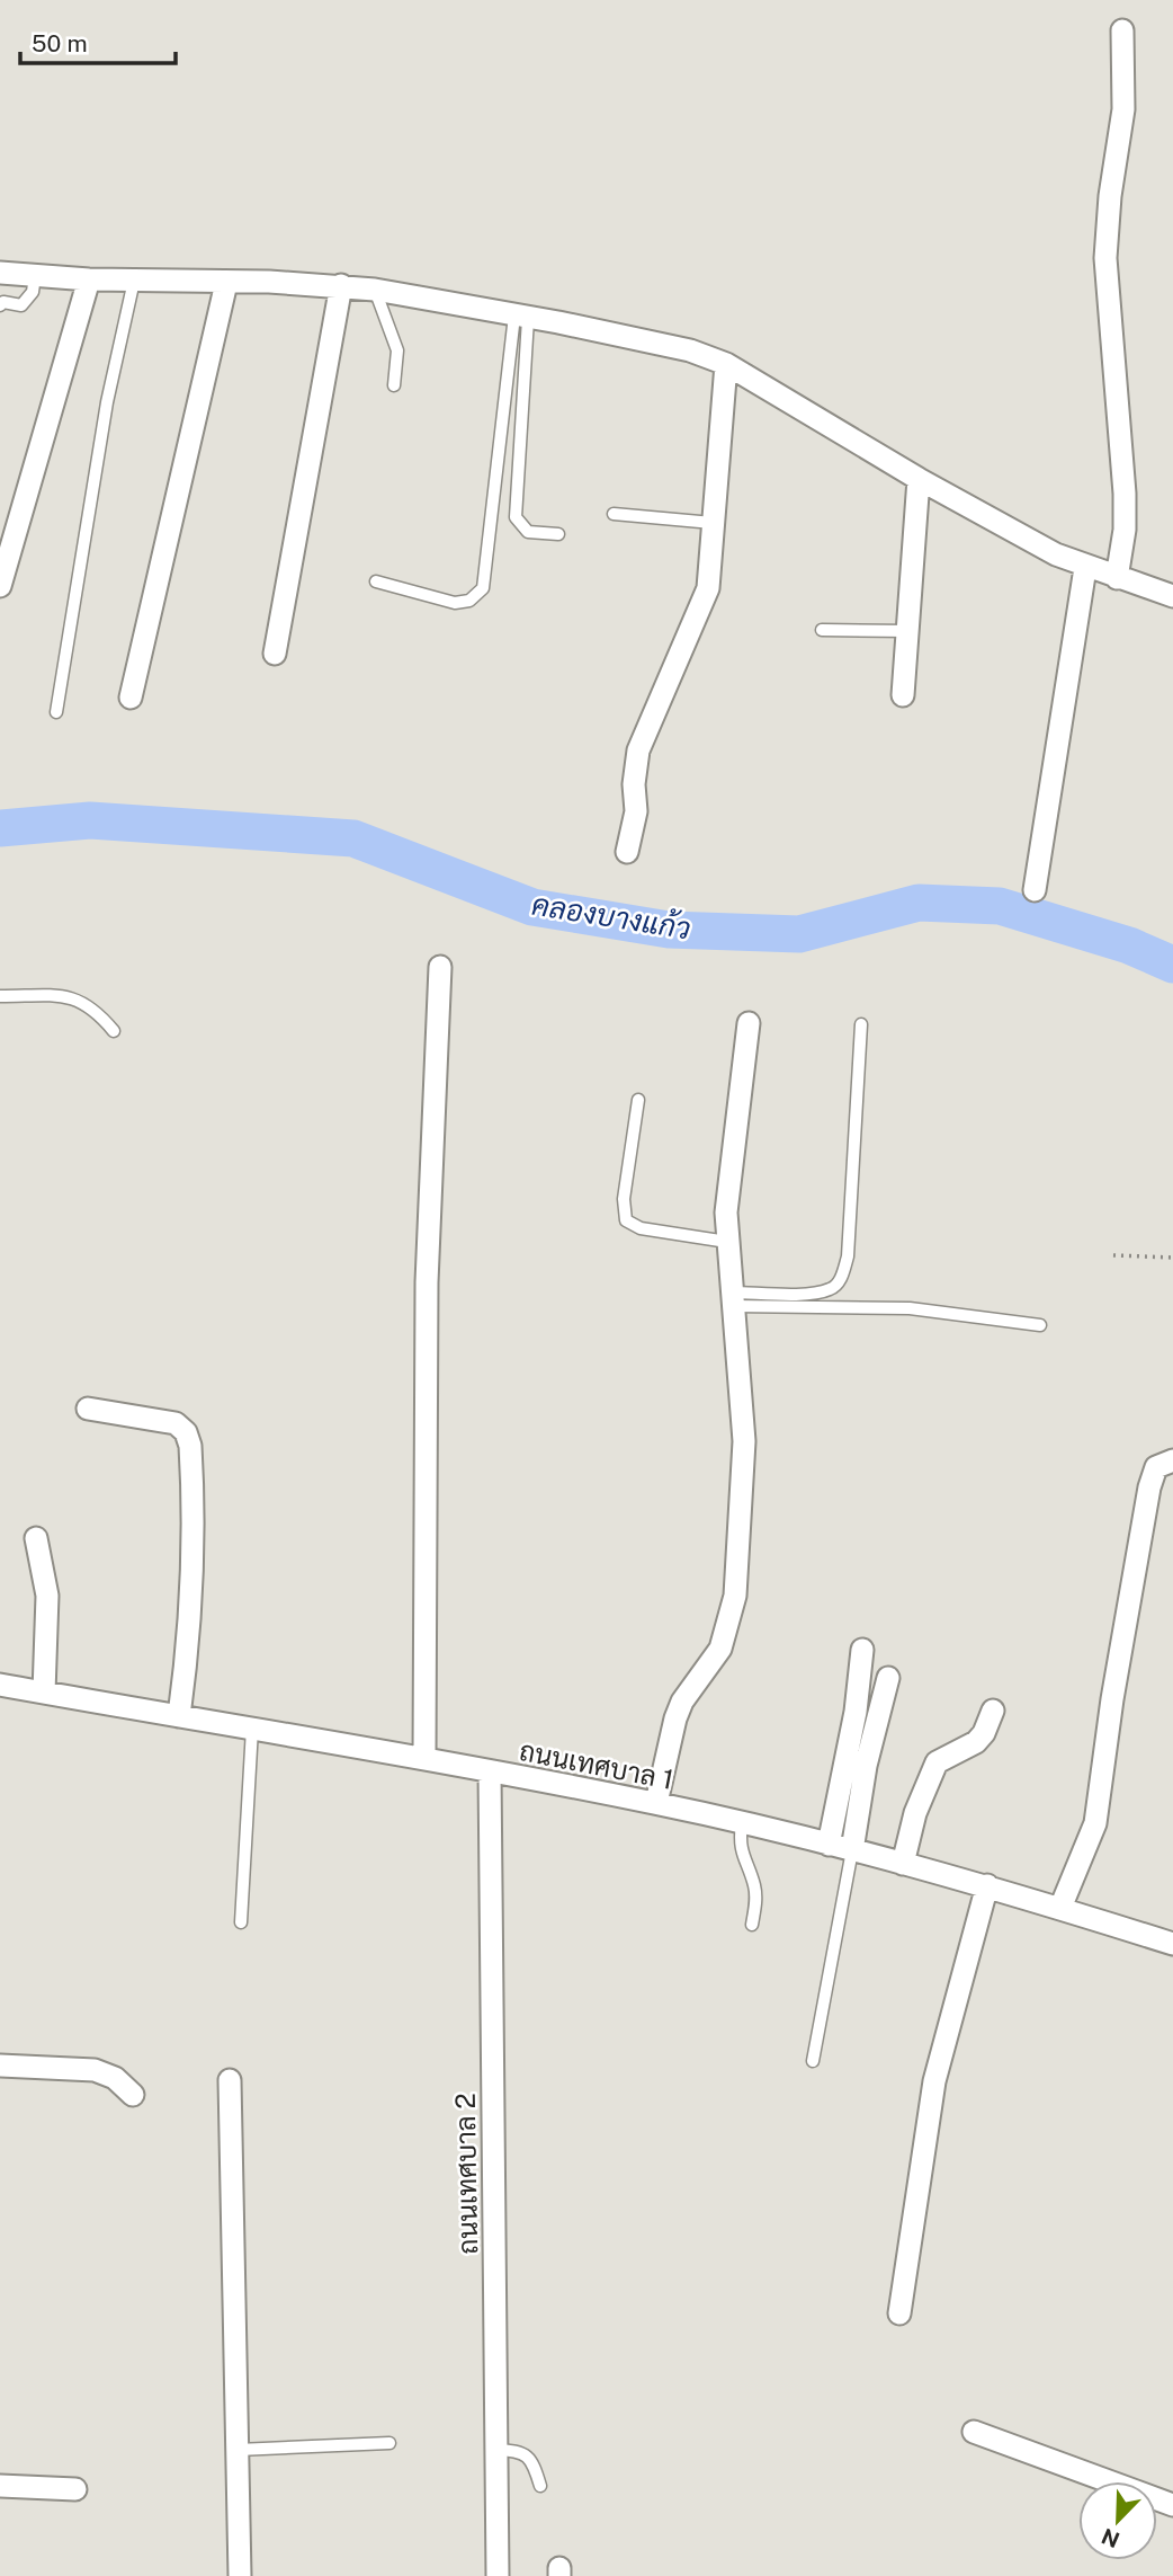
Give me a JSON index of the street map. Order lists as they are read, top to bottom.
{
  "streets": {
    "street": ["ถนนเทศบาล 1", "ถนนเทศบาล 2"]
  },
  "crossings": [
    ["ถนนเทศบาล 1", "ถนนเทศบาล 2"]
  ],
  "water": ["คลองบางแก้ว"],
  "scale_bar": "50 m",
  "north": "bottom left"
}
